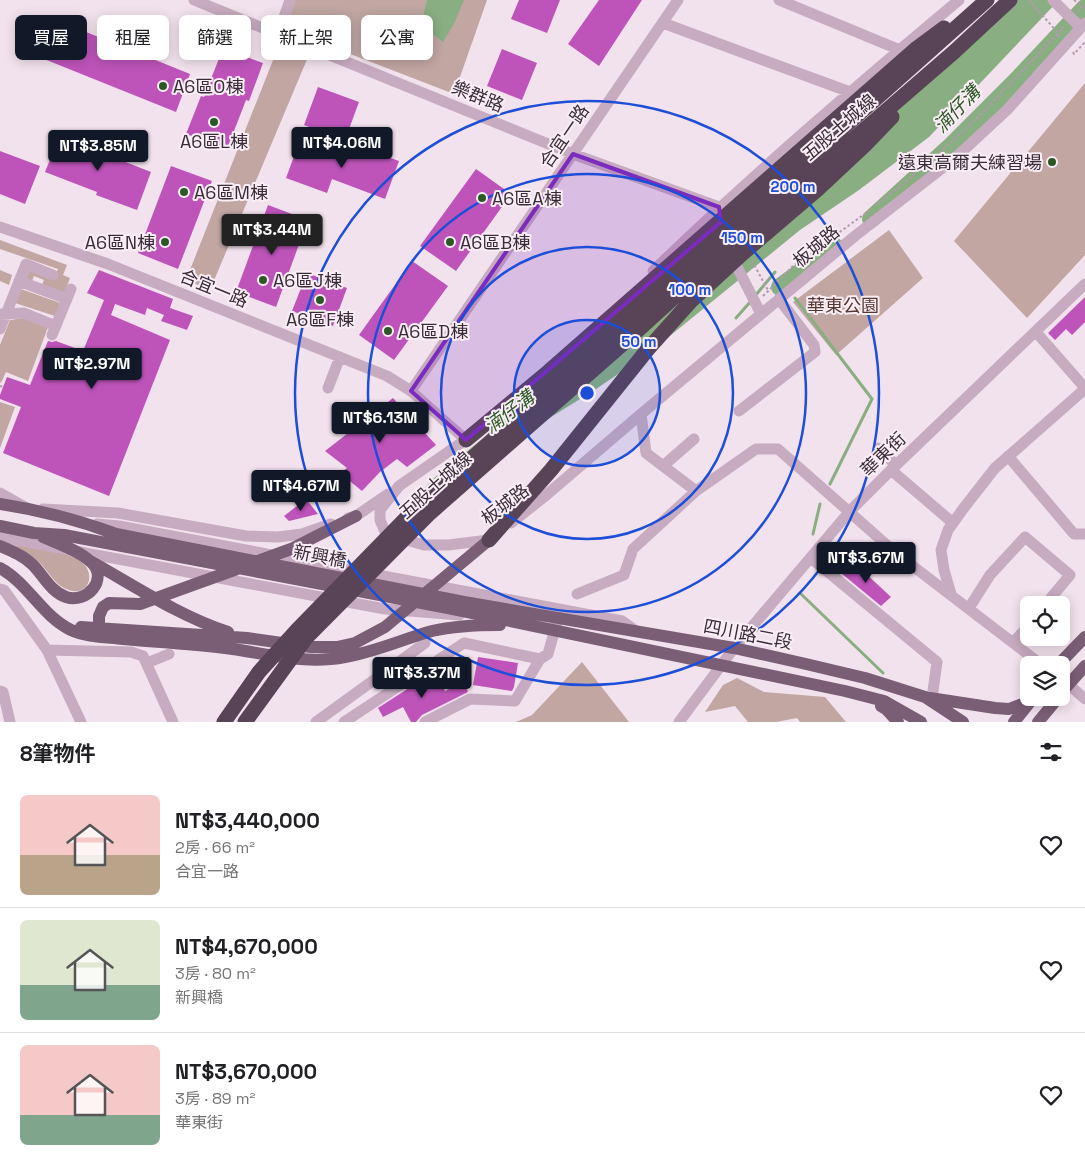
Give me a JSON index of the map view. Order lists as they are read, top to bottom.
{
  "streets": {
    "highway": ["五股土城線"],
    "main road": ["新興橋", "四川路二段"],
    "street": [
      "樂群路",
      "合宜一路",
      "板城路",
      "華東街"
    ]
  },
  "crossings": [
    ["樂群路", "合宜一路"],
    ["樂群路", "板城路"],
    ["合宜一路", "板城路"],
    ["華東街", "四川路二段"],
    ["新興橋", "四川路二段"]
  ],
  "water": ["湳仔溝"],
  "parks": ["華東公園"],
  "places": [
    "A6區O棟",
    "A6區L棟",
    "遠東高爾夫練習場",
    "A6區M棟",
    "A6區A棟",
    "A6區N棟",
    "A6區B棟",
    "A6區J棟",
    "A6區F棟",
    "A6區D棟"
  ],
  "page": {
    "chip": [
      "買屋",
      "租屋",
      "篩選",
      "新上架",
      "公寓"
    ],
    "price": [
      "NT$4.06M",
      "NT$3.85M",
      "NT$3.44M",
      "NT$2.97M",
      "NT$6.13M",
      "NT$4.67M",
      "NT$3.67M",
      "NT$3.37M"
    ],
    "heading": "8筆物件",
    "list": [
      {
        "name": "NT$3,440,000",
        "note": "2房 · 66 m² · 合宜一路"
      },
      {
        "name": "NT$4,670,000",
        "note": "3房 · 80 m² · 新興橋"
      },
      {
        "name": "NT$3,670,000",
        "note": "3房 · 89 m² · 華東街"
      }
    ]
  },
  "rings": [
    "200 m",
    "150 m",
    "100 m",
    "50 m"
  ]
}
